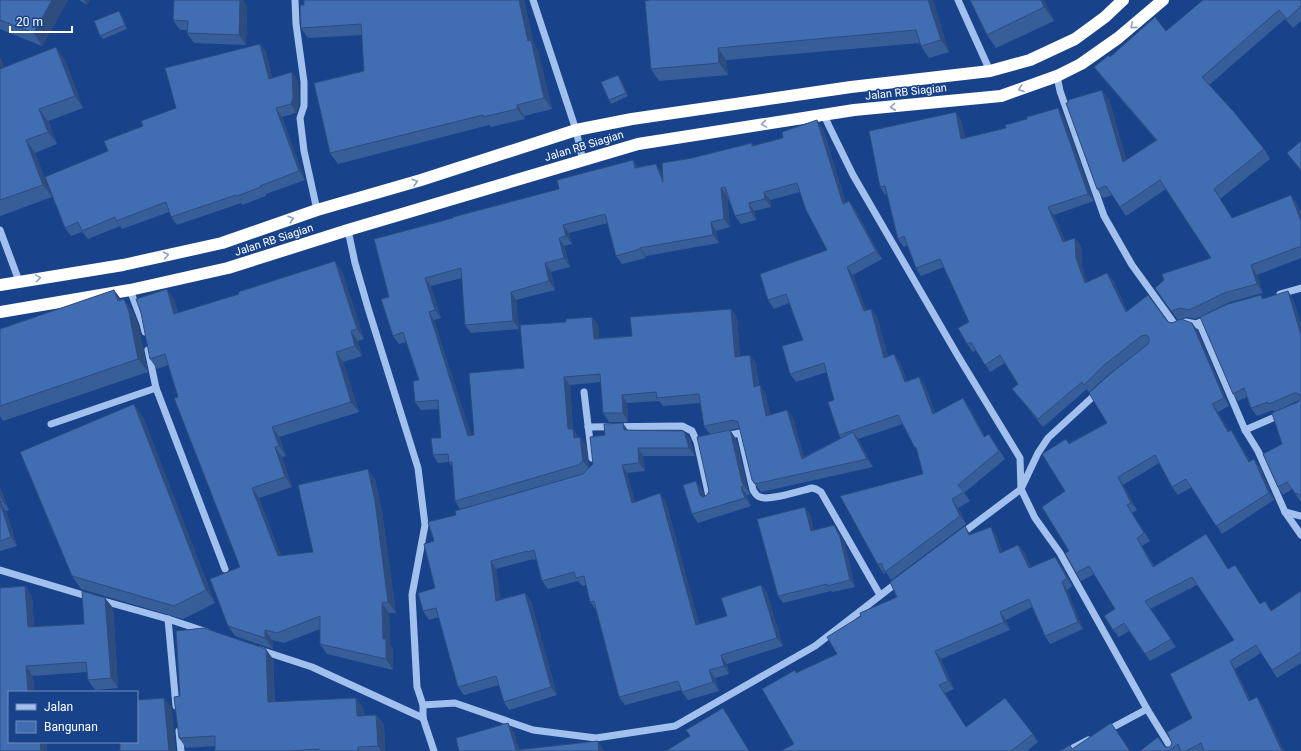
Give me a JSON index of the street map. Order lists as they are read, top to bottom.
{
  "streets": {
    "highway": ["Jalan RB Siagian"]
  },
  "legend": ["Jalan", "Bangunan"],
  "scale_bar": "20 m"
}
